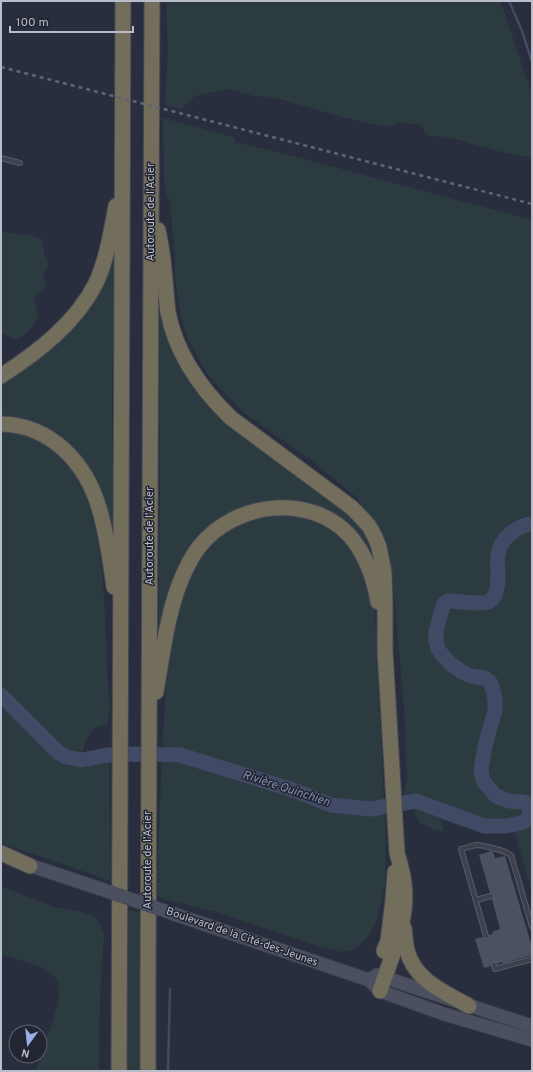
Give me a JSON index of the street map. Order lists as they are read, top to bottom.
{
  "streets": {
    "highway": ["Autoroute de l'Acier"],
    "main road": ["Boulevard de la Cité-des-Jeunes"]
  },
  "water": ["Rivière Quinchien"],
  "scale_bar": "100 m",
  "north": "bottom"
}
